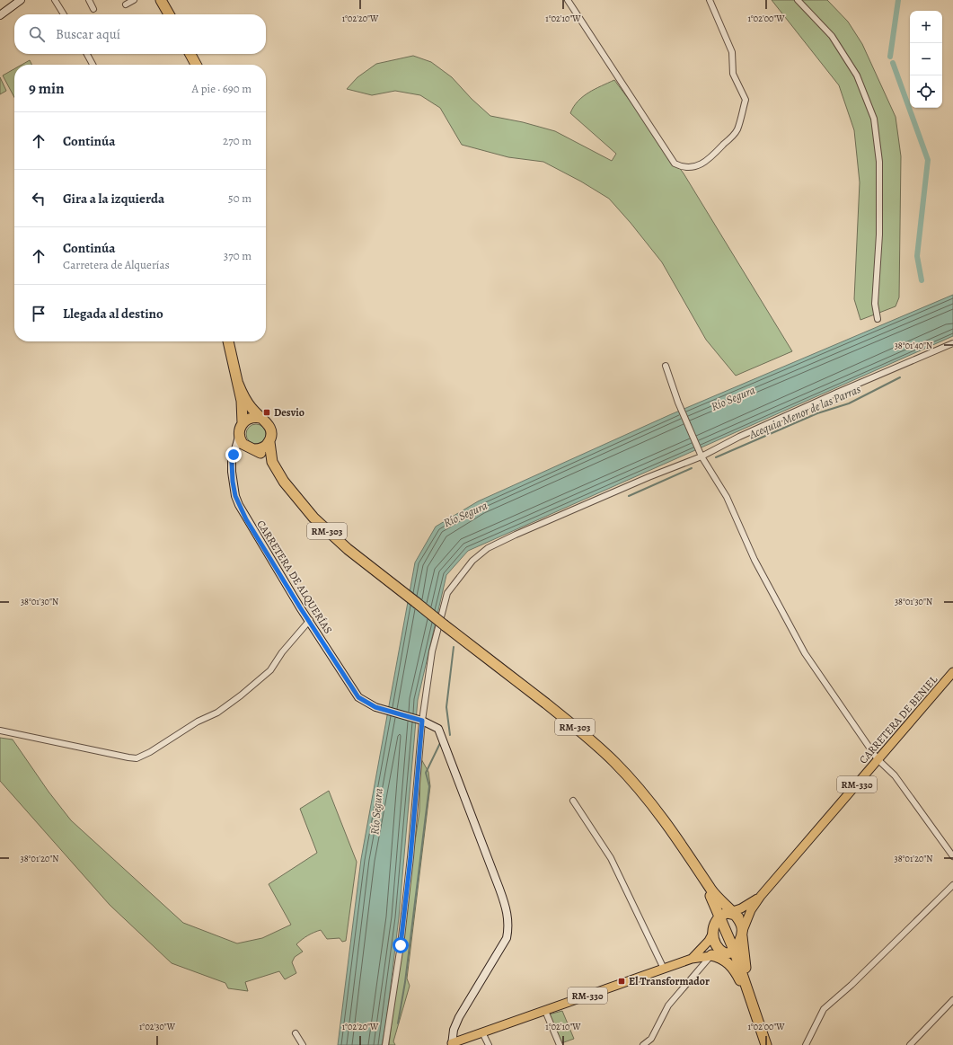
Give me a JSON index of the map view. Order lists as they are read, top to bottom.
{
  "streets": {
    "highway": ["RM-303"],
    "main road": ["CARRETERA DE BENIEL", "RM-330"],
    "street": ["CARRETERA DE ALQUERÍAS"]
  },
  "crossings": [
    ["RM-303", "CARRETERA DE ALQUERÍAS"],
    ["CARRETERA DE ALQUERÍAS", "RM-330"]
  ],
  "water": ["Río Segura", "Acequia Menor de las Parras"],
  "places": {
    "transit": ["Desvio", "El Transformador"]
  },
  "page": {
    "map_buttons": ["+", "−"],
    "search": "Buscar aquí",
    "heading": ["9 min", "A pie · 690 m"],
    "list": [
      ["Continúa", "270 m"],
      ["Gira a la izquierda", "50 m"],
      ["Continúa", "Carretera de Alquerías", "370 m"],
      "Llegada al destino"
    ]
  },
  "coordinates": [
    "1°02'20\"W",
    "1°02'10\"W",
    "1°02'00\"W",
    "38°01'40\"N",
    "38°01'30\"N",
    "38°01'20\"N",
    "1°02'30\"W"
  ]
}
